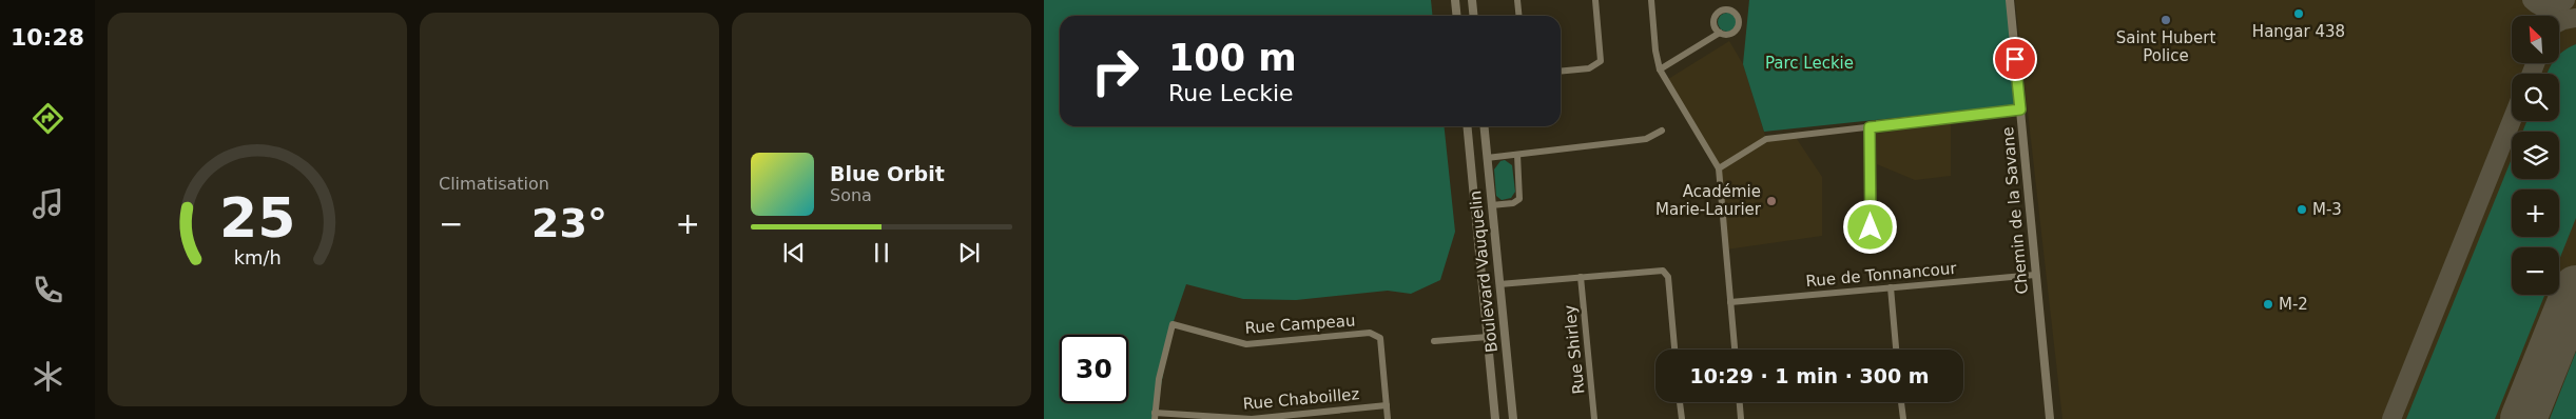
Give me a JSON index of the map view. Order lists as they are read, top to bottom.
{
  "streets": {
    "street": [
      "Chemin de la Savane",
      "Boulevard Vauquelin",
      "Rue de Tonnancour",
      "Rue Campeau",
      "Rue Shirley",
      "Rue Chaboillez"
    ]
  },
  "crossings": [
    ["Chemin de la Savane", "Rue de Tonnancour"],
    ["Rue Campeau", "Rue Chaboillez"]
  ],
  "parks": ["Parc Leckie"],
  "places": [
    "Hangar 438",
    "Saint Hubert Police",
    "Académie Marie-Laurier",
    "M-3",
    "M-2"
  ],
  "north": "top left",
  "page": {
    "tabs": "10:28",
    "tile": "Climatisation",
    "map_buttons": ["+", "−"],
    "turn": ["100 m", "Rue Leckie"],
    "song": ["Blue Orbit", "Sona"],
    "heat": ["−", "23°", "+"],
    "limit": "30",
    "trip": "10:29 · 1 min · 300 m",
    "gauge": ["25", "km/h"]
  }
}
